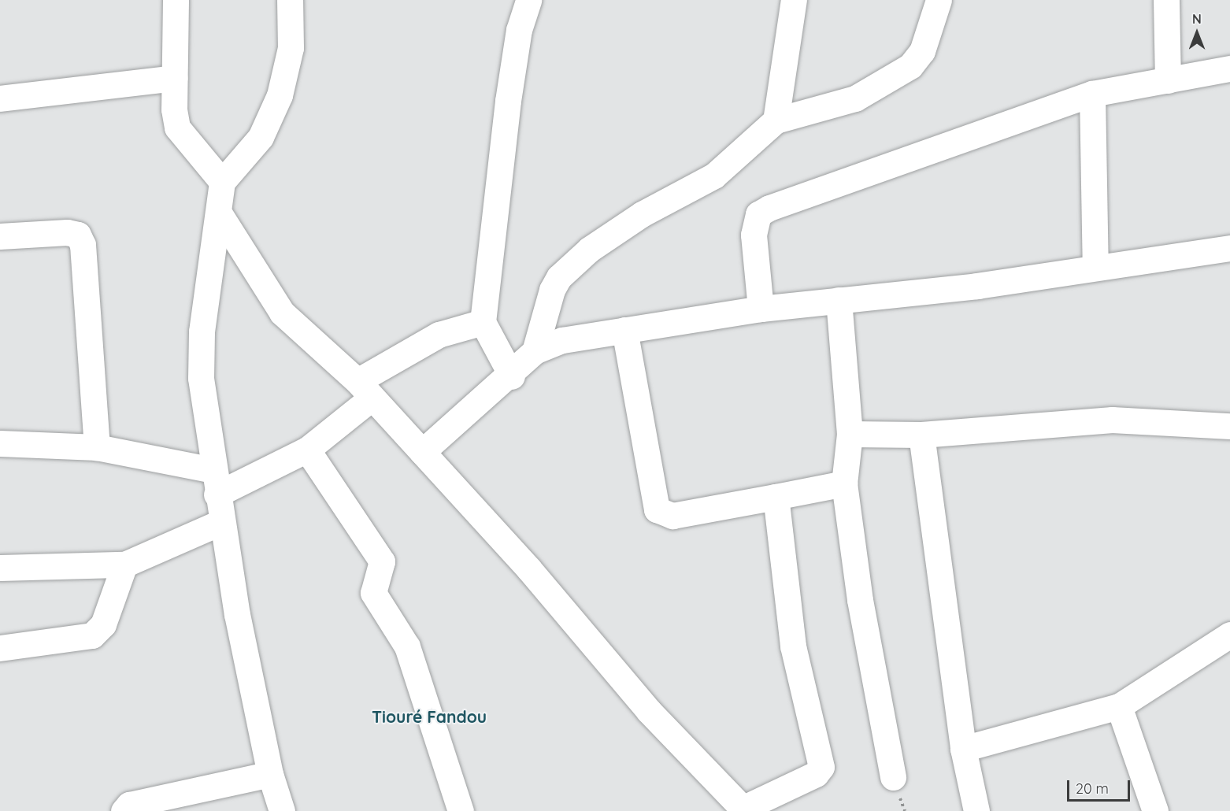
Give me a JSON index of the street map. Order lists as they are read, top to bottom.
{
  "districts": ["Tiouré Fandou"],
  "scale_bar": "20 m",
  "north": "top"
}
